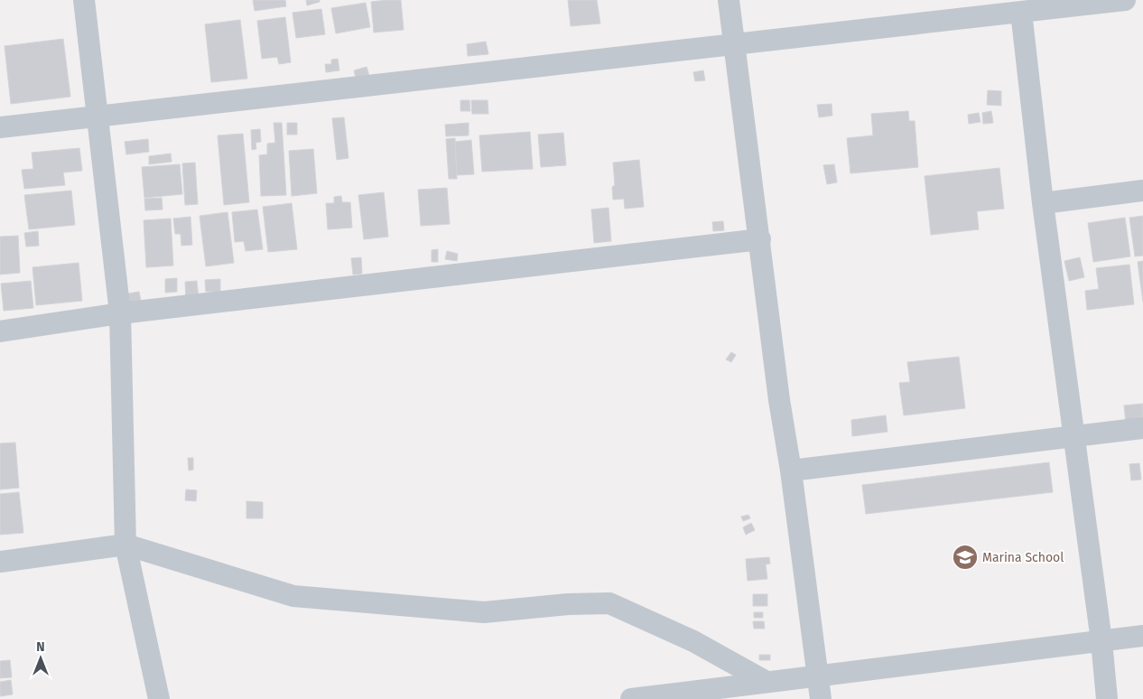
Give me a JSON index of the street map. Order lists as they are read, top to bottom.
{
  "places": {
    "school or university": ["Marina School"]
  },
  "north": "top"
}
